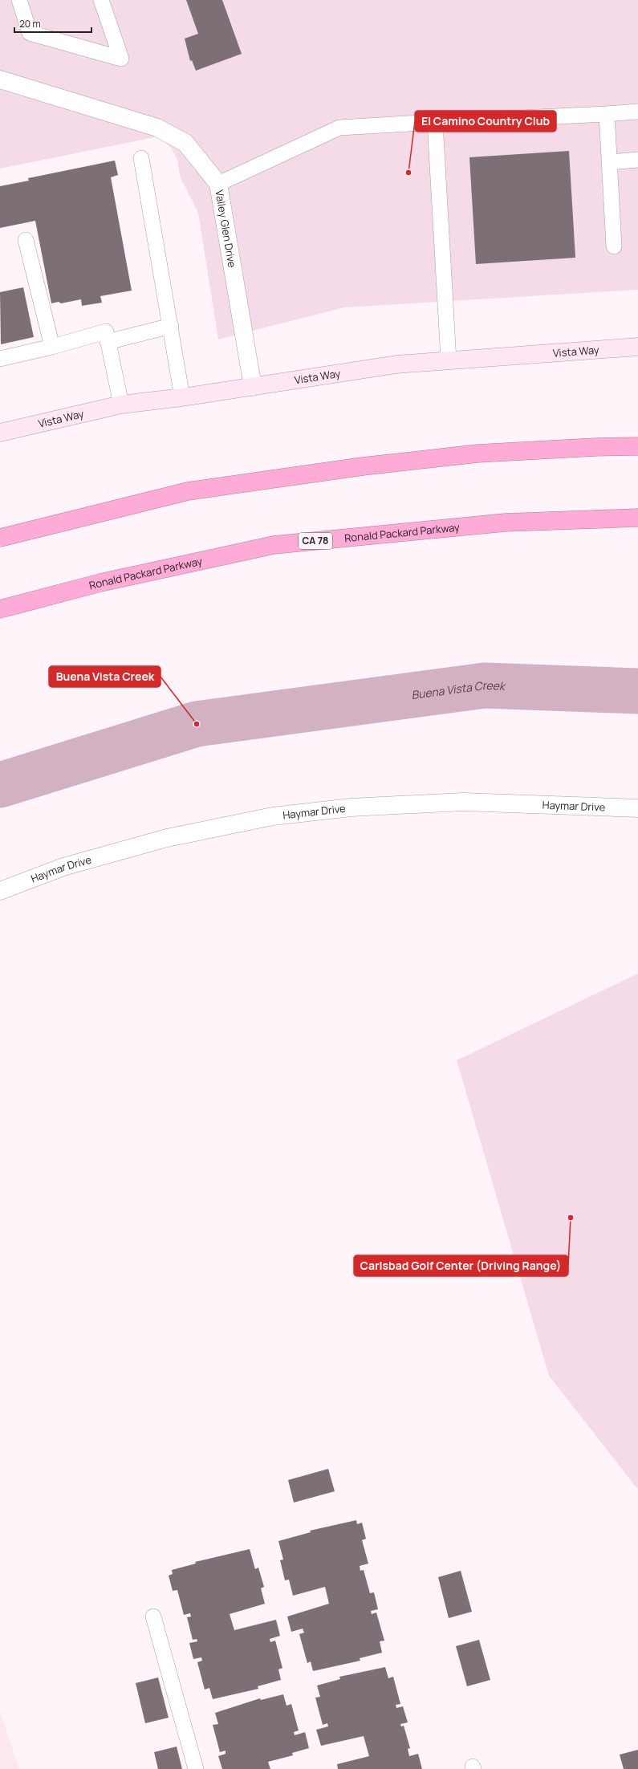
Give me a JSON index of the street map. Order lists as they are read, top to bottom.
{
  "streets": {
    "highway": ["Ronald Packard Parkway", "CA 78"],
    "main road": ["Vista Way"],
    "street": ["Valley Glen Drive", "Haymar Drive"]
  },
  "crossings": [
    ["Valley Glen Drive", "Vista Way"]
  ],
  "water": ["Buena Vista Creek"],
  "places": ["El Camino Country Club", "Buena Vista Creek", "Carlsbad Golf Center (Driving Range)"],
  "scale_bar": "20 m"
}
